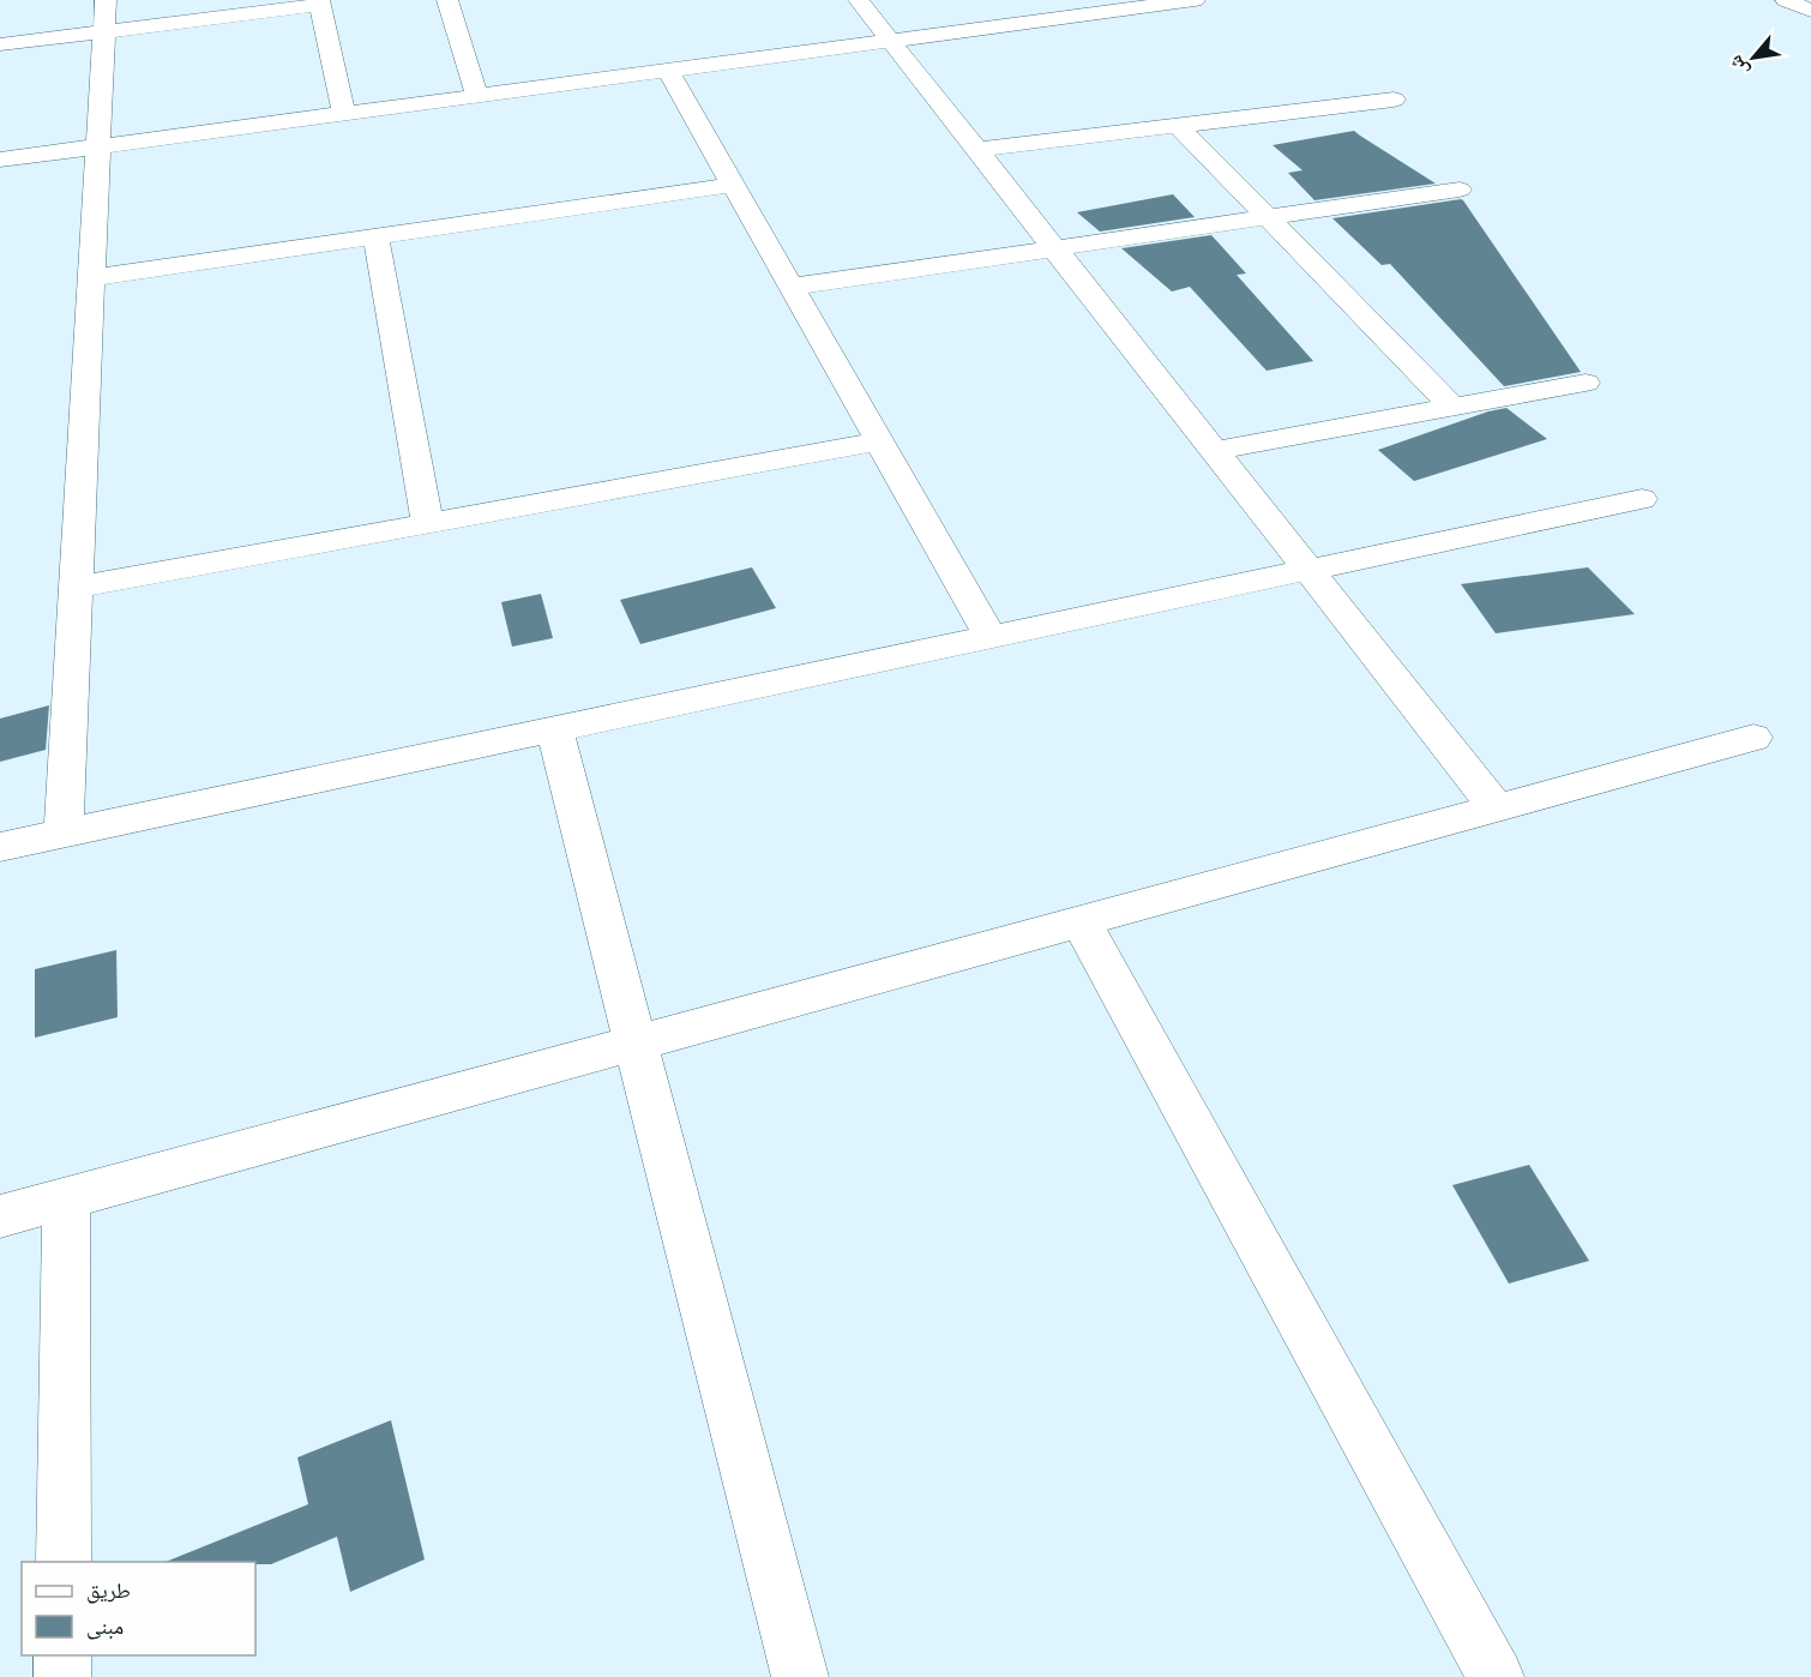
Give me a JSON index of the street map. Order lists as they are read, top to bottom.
{
  "legend": ["طريق", "مبنى"],
  "north": "bottom left"
}
